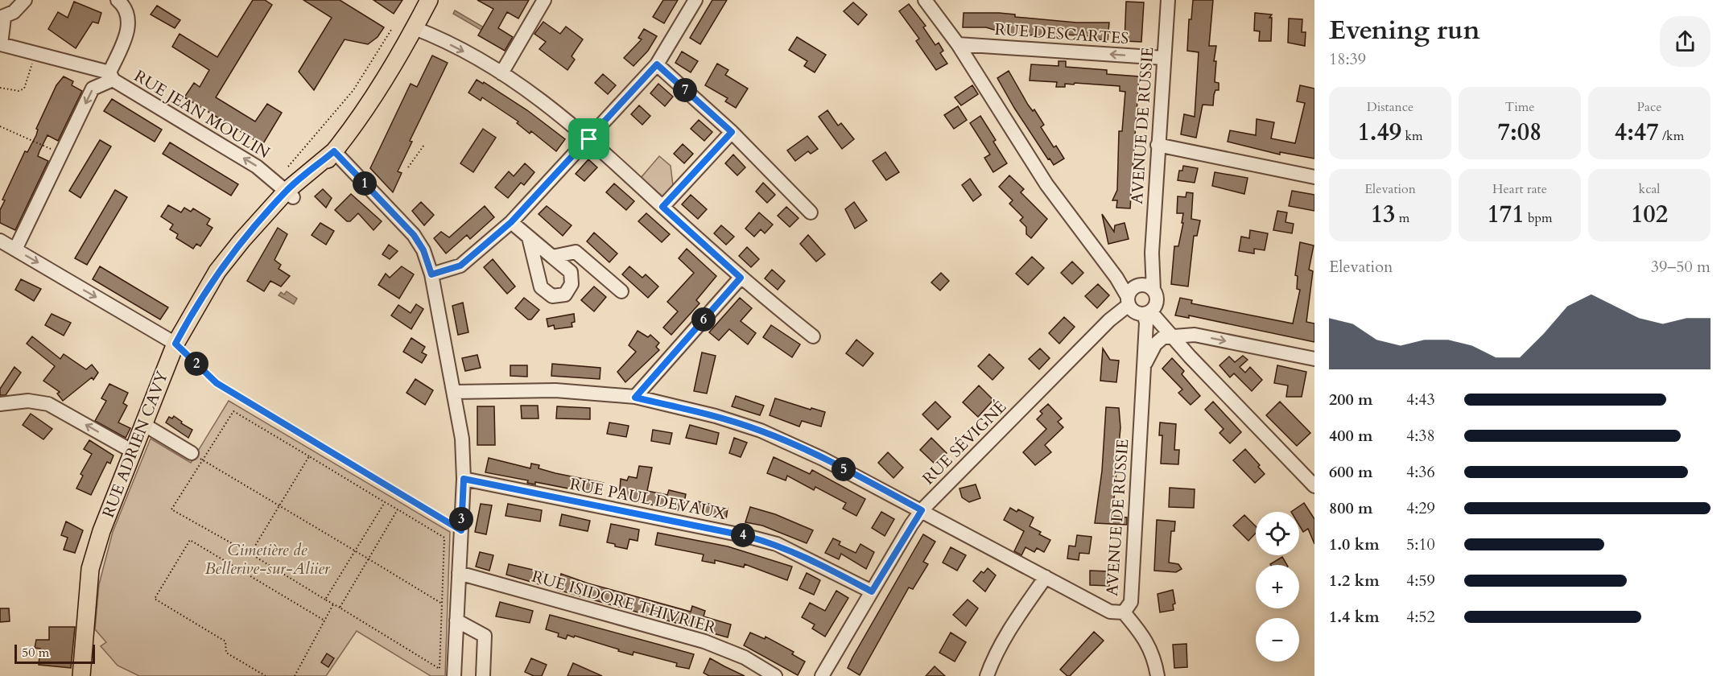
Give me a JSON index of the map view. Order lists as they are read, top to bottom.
{
  "streets": {
    "main road": ["RUE ADRIEN CAVY"],
    "street": [
      "RUE DESCARTES",
      "RUE JEAN MOULIN",
      "AVENUE DE RUSSIE",
      "RUE SÉVIGNÉ",
      "RUE PAUL DEVAUX",
      "RUE ISIDORE THIVRIER"
    ]
  },
  "crossings": [
    ["RUE DESCARTES", "AVENUE DE RUSSIE"],
    ["RUE JEAN MOULIN", "RUE ADRIEN CAVY"],
    ["AVENUE DE RUSSIE", "RUE SÉVIGNÉ"],
    ["RUE SÉVIGNÉ", "RUE PAUL DEVAUX"]
  ],
  "one_way": ["RUE DESCARTES"],
  "parks": ["Cimetière de Bellerive-sur-Aliier"],
  "scale_bar": "50 m",
  "page": {
    "heading": ["Evening run", "18:39"],
    "pins": [
      "7",
      "1",
      "6",
      "2",
      "5",
      "3",
      "4"
    ],
    "stats": [
      ["Distance", "1.49 km"],
      ["Time", "7:08"],
      ["Pace", "4:47 /km"],
      ["Elevation", "13 m"],
      ["Heart rate", "171 bpm"],
      ["kcal", "102"]
    ],
    "chart": ["Elevation", "39–50 m"],
    "list": [
      {
        "name": "200 m",
        "note": "4:43"
      },
      {
        "name": "400 m",
        "note": "4:38"
      },
      {
        "name": "600 m",
        "note": "4:36"
      },
      {
        "name": "800 m",
        "note": "4:29"
      },
      {
        "name": "1.0 km",
        "note": "5:10"
      },
      {
        "name": "1.2 km",
        "note": "4:59"
      },
      {
        "name": "1.4 km",
        "note": "4:52"
      }
    ],
    "map_buttons": ["+", "−"],
    "scale": "50 m"
  }
}
